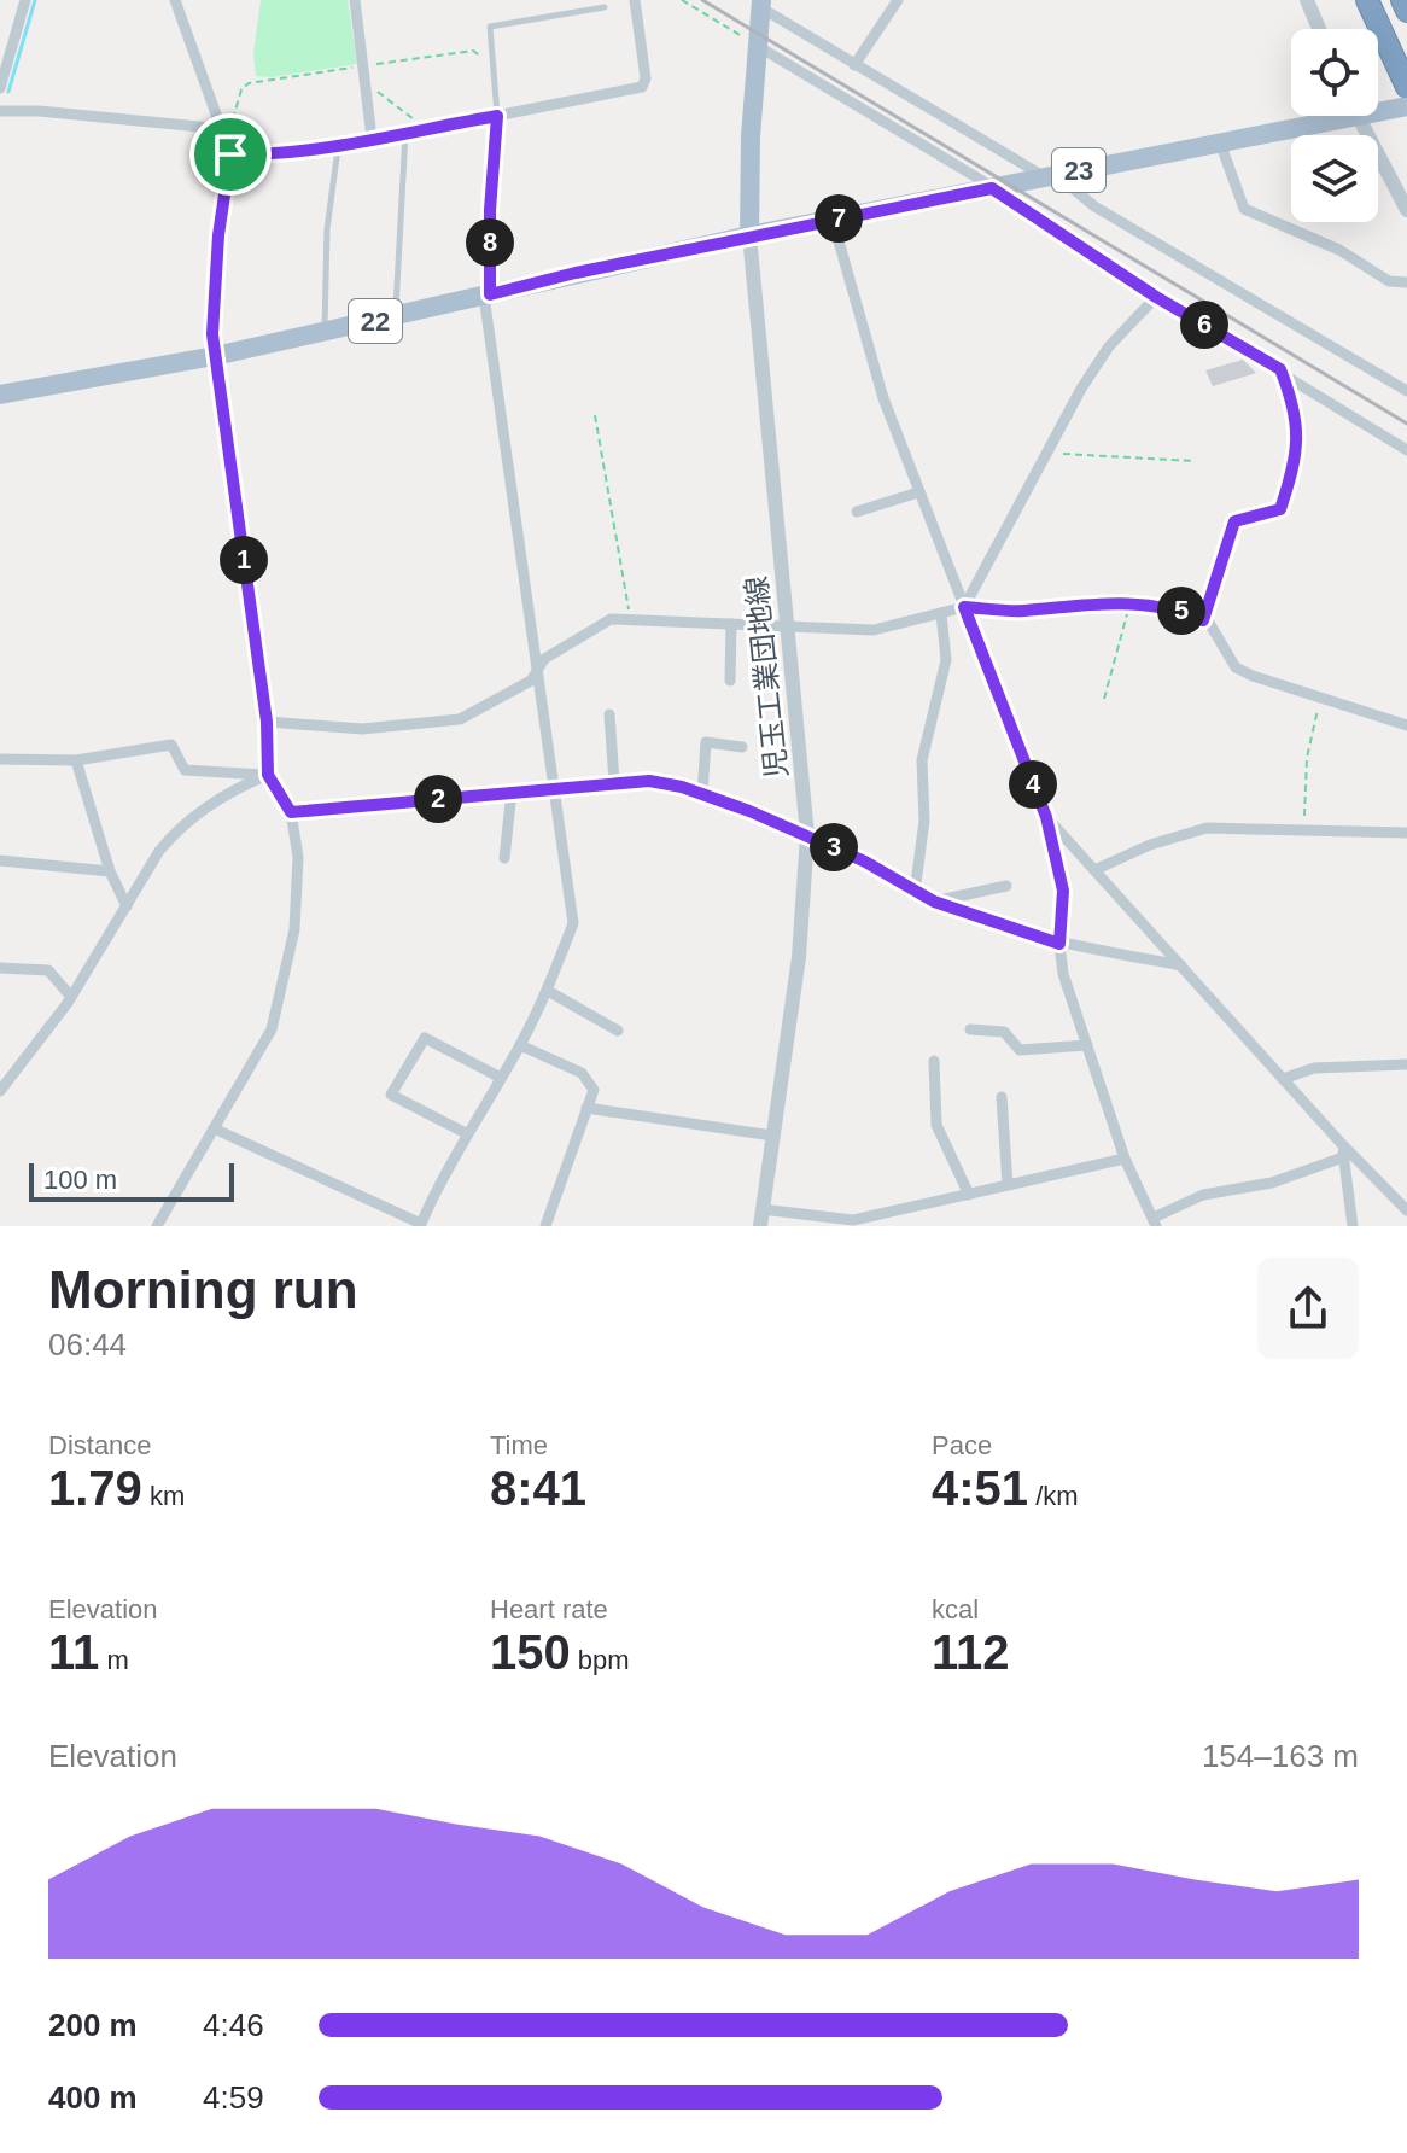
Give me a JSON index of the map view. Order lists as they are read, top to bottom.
{
  "streets": {
    "main road": ["23", "22"],
    "street": ["児玉工業団地線"]
  },
  "crossings": [
    ["23", "22"],
    ["23", "児玉工業団地線"],
    ["22", "児玉工業団地線"]
  ],
  "scale_bar": "100 m",
  "page": {
    "pins": [
      "7",
      "8",
      "6",
      "1",
      "5",
      "4",
      "2",
      "3"
    ],
    "scale": "100 m",
    "heading": ["Morning run", "06:44"],
    "stats": [
      ["Distance", "1.79 km"],
      ["Time", "8:41"],
      ["Pace", "4:51 /km"],
      ["Elevation", "11 m"],
      ["Heart rate", "150 bpm"],
      ["kcal", "112"]
    ],
    "chart": ["Elevation", "154–163 m"],
    "list": [
      {
        "name": "200 m",
        "note": "4:46"
      },
      {
        "name": "400 m",
        "note": "4:59"
      }
    ]
  }
}
